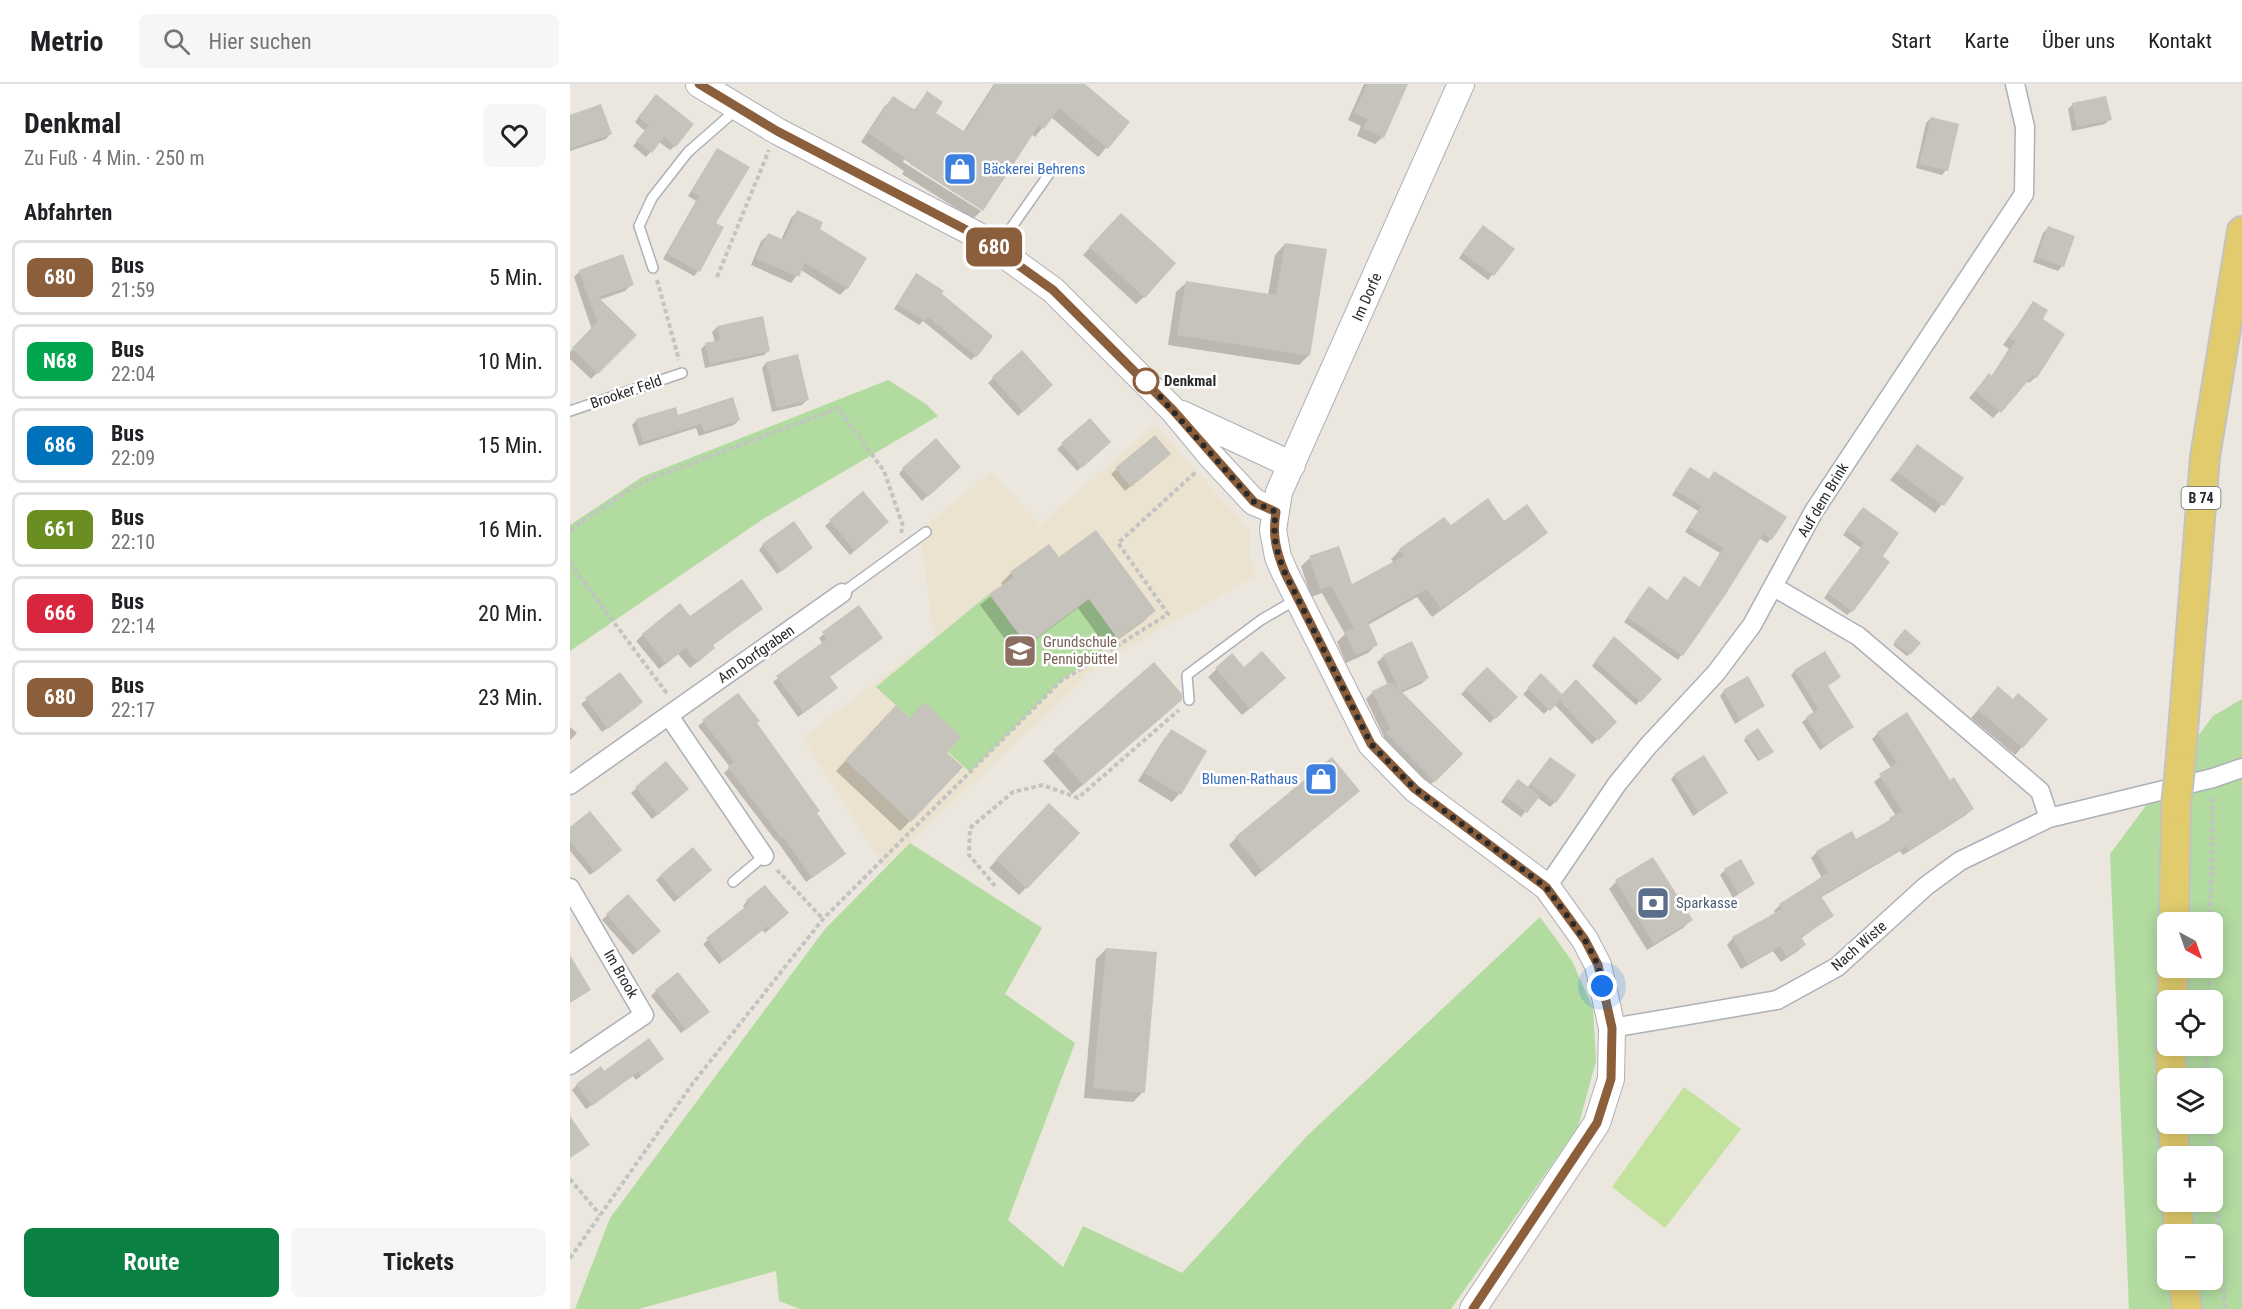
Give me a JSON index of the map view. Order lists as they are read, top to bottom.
{
  "streets": {
    "main road": ["B 74"],
    "street": [
      "Im Dorfe",
      "Auf dem Brink",
      "Am Dorfgraben",
      "Nach Wiste",
      "Im Brook"
    ],
    "lane": ["Brooker Feld"]
  },
  "crossings": [
    ["Im Dorfe", "Auf dem Brink"],
    ["Im Dorfe", "Nach Wiste"]
  ],
  "places": {
    "shop": ["Bäckerei Behrens", "Blumen-Rathaus"],
    "other": ["Denkmal"],
    "school or university": ["Grundschule Pennigbüttel"],
    "bank": ["Sparkasse"]
  },
  "lines": ["bus line 680"],
  "north": "bottom right",
  "page": {
    "header": "Metrio",
    "search": "Hier suchen",
    "nav": [
      "Start",
      "Karte",
      "Über uns",
      "Kontakt"
    ],
    "heading": [
      ["Denkmal", "Zu Fuß · 4 Min. · 250 m"],
      "Abfahrten"
    ],
    "on_map": "680",
    "list": [
      {
        "mark": "680",
        "name": "Bus",
        "note": "21:59",
        "value": "5 Min."
      },
      {
        "mark": "N68",
        "name": "Bus",
        "note": "22:04",
        "value": "10 Min."
      },
      {
        "mark": "686",
        "name": "Bus",
        "note": "22:09",
        "value": "15 Min."
      },
      {
        "mark": "661",
        "name": "Bus",
        "note": "22:10",
        "value": "16 Min."
      },
      {
        "mark": "666",
        "name": "Bus",
        "note": "22:14",
        "value": "20 Min."
      },
      {
        "mark": "680",
        "name": "Bus",
        "note": "22:17",
        "value": "23 Min."
      }
    ],
    "map_buttons": ["+", "−"],
    "buttons": ["Route", "Tickets"]
  }
}
